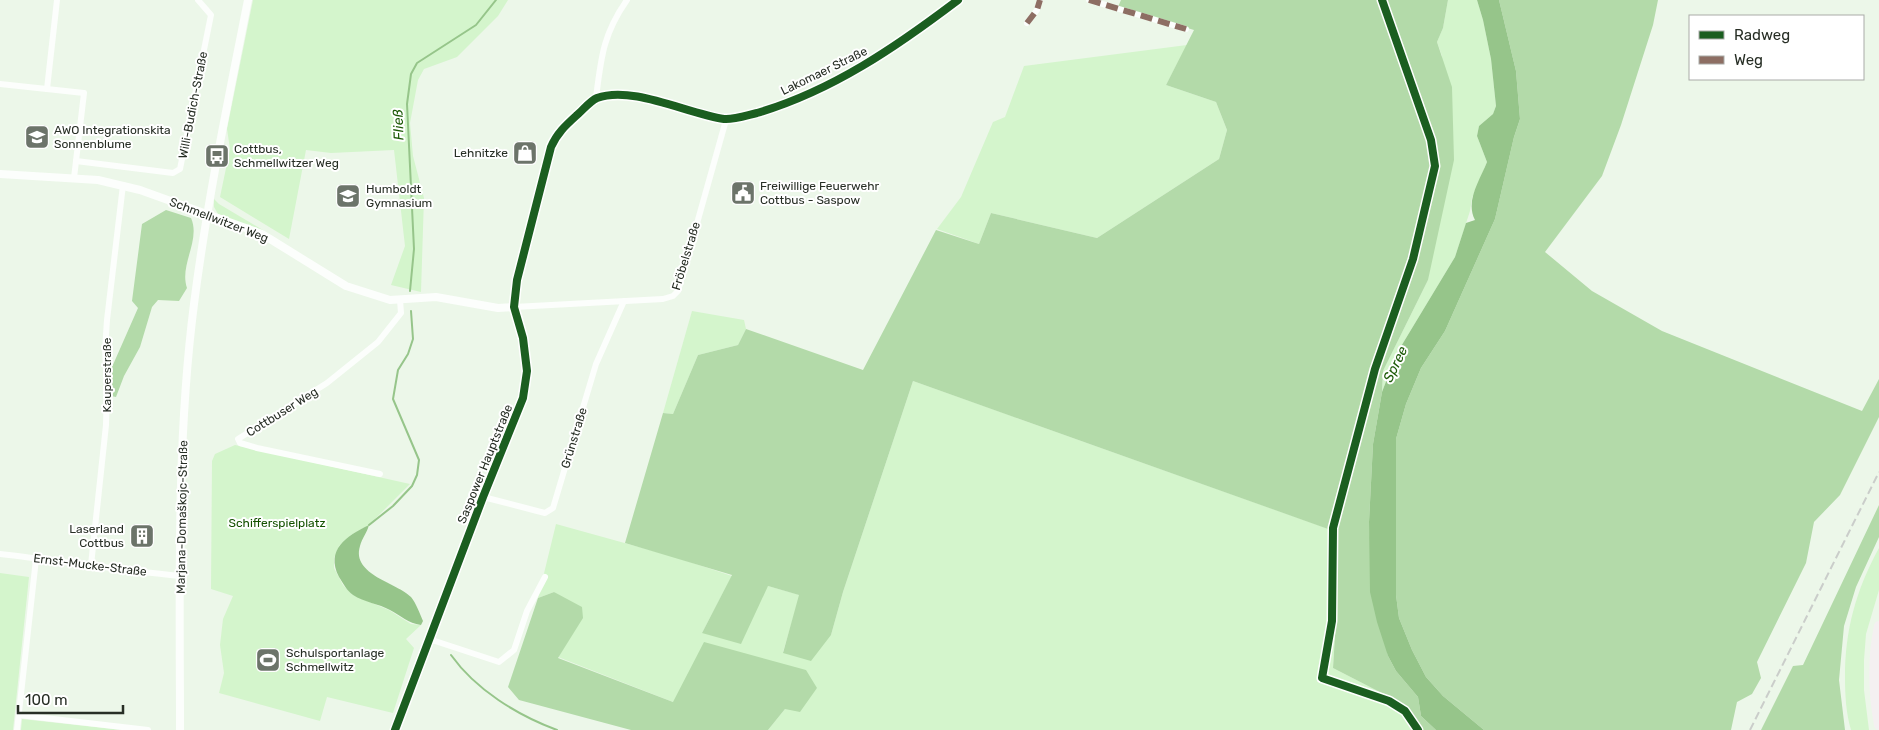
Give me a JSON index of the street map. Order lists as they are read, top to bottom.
{
  "streets": {
    "street": [
      "Lakomaer Straße",
      "Willi-Budich-Straße",
      "Schmellwitzer Weg",
      "Fröbelstraße",
      "Kauperstraße",
      "Cottbuser Weg",
      "Grünstraße",
      "Saspower Hauptstraße",
      "Marjana-Domaškojc-Straße",
      "Ernst-Mucke-Straße"
    ]
  },
  "crossings": [
    ["Lakomaer Straße", "Fröbelstraße"],
    ["Lakomaer Straße", "Saspower Hauptstraße"],
    ["Schmellwitzer Weg", "Fröbelstraße"],
    ["Schmellwitzer Weg", "Kauperstraße"],
    ["Schmellwitzer Weg", "Cottbuser Weg"],
    ["Schmellwitzer Weg", "Saspower Hauptstraße"],
    ["Schmellwitzer Weg", "Marjana-Domaškojc-Straße"],
    ["Fröbelstraße", "Grünstraße"],
    ["Fröbelstraße", "Saspower Hauptstraße"],
    ["Kauperstraße", "Ernst-Mucke-Straße"],
    ["Grünstraße", "Saspower Hauptstraße"],
    ["Marjana-Domaškojc-Straße", "Ernst-Mucke-Straße"]
  ],
  "water": ["Fließ", "Spree"],
  "parks": ["Schifferspielplatz"],
  "places": {
    "school or university": ["AWO Integrationskita Sonnenblume", "Humboldt Gymnasium"],
    "shop": ["Lehnitzke"],
    "bus stop": ["Cottbus, Schmellwitzer Weg"],
    "public building": ["Freiwillige Feuerwehr Cottbus - Saspow"],
    "building": ["Laserland Cottbus"],
    "sports": ["Schulsportanlage Schmellwitz"]
  },
  "legend": ["Radweg", "Weg"],
  "scale_bar": "100 m"
}
